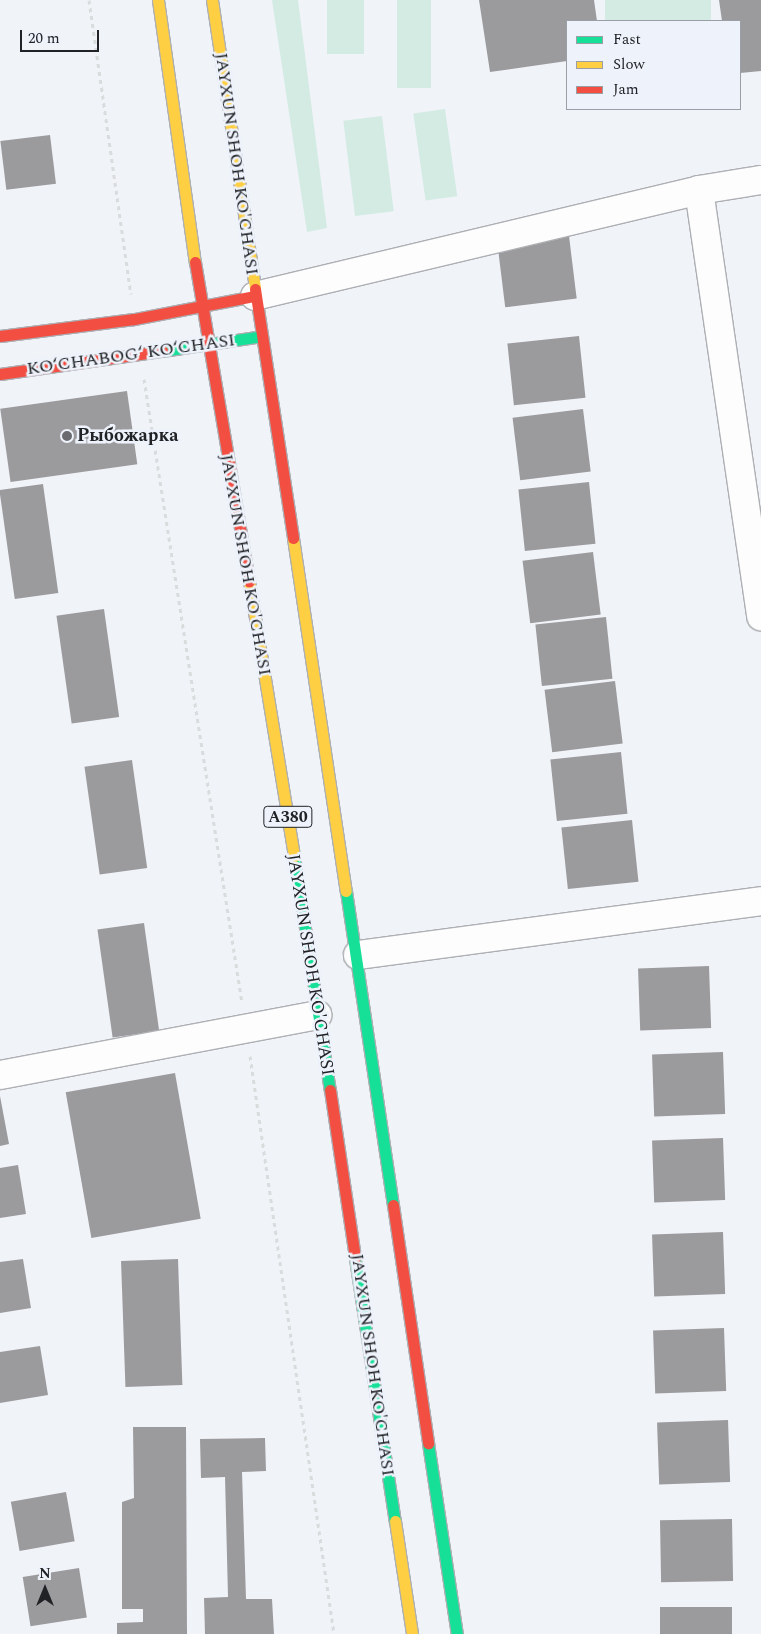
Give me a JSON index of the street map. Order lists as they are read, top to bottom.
{
  "streets": {
    "main road": ["JAYXUN SHOH KO'CHASI", "KO‘CHABOG‘ KO‘CHASI", "A380"]
  },
  "crossings": [
    ["JAYXUN SHOH KO'CHASI", "KO‘CHABOG‘ KO‘CHASI"]
  ],
  "places": ["Рыбожарка"],
  "legend": ["Fast", "Slow", "Jam"],
  "scale_bar": "20 m",
  "north": "top"
}
